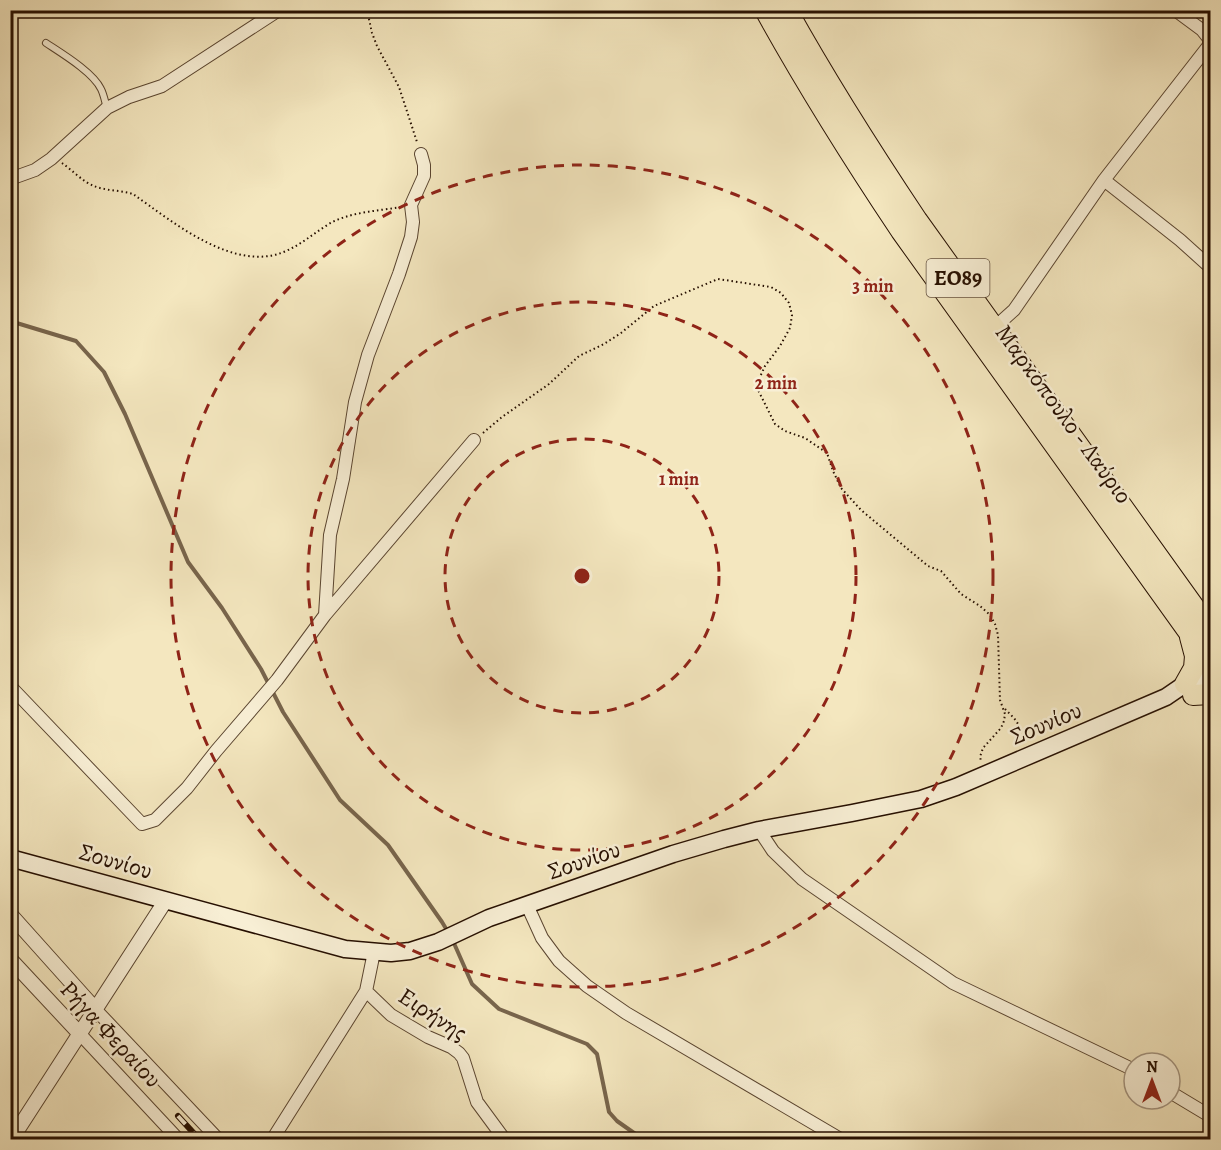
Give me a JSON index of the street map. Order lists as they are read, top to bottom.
{
  "streets": {
    "highway": ["ΕΟ89", "Μαρκόπουλο - Λαύριο"],
    "main road": ["Σουνίου"],
    "street": ["Ειρήνης", "Ρήγα Φεραίου"]
  },
  "north": "top",
  "rings": ["3 min", "2 min", "1 min"]
}
